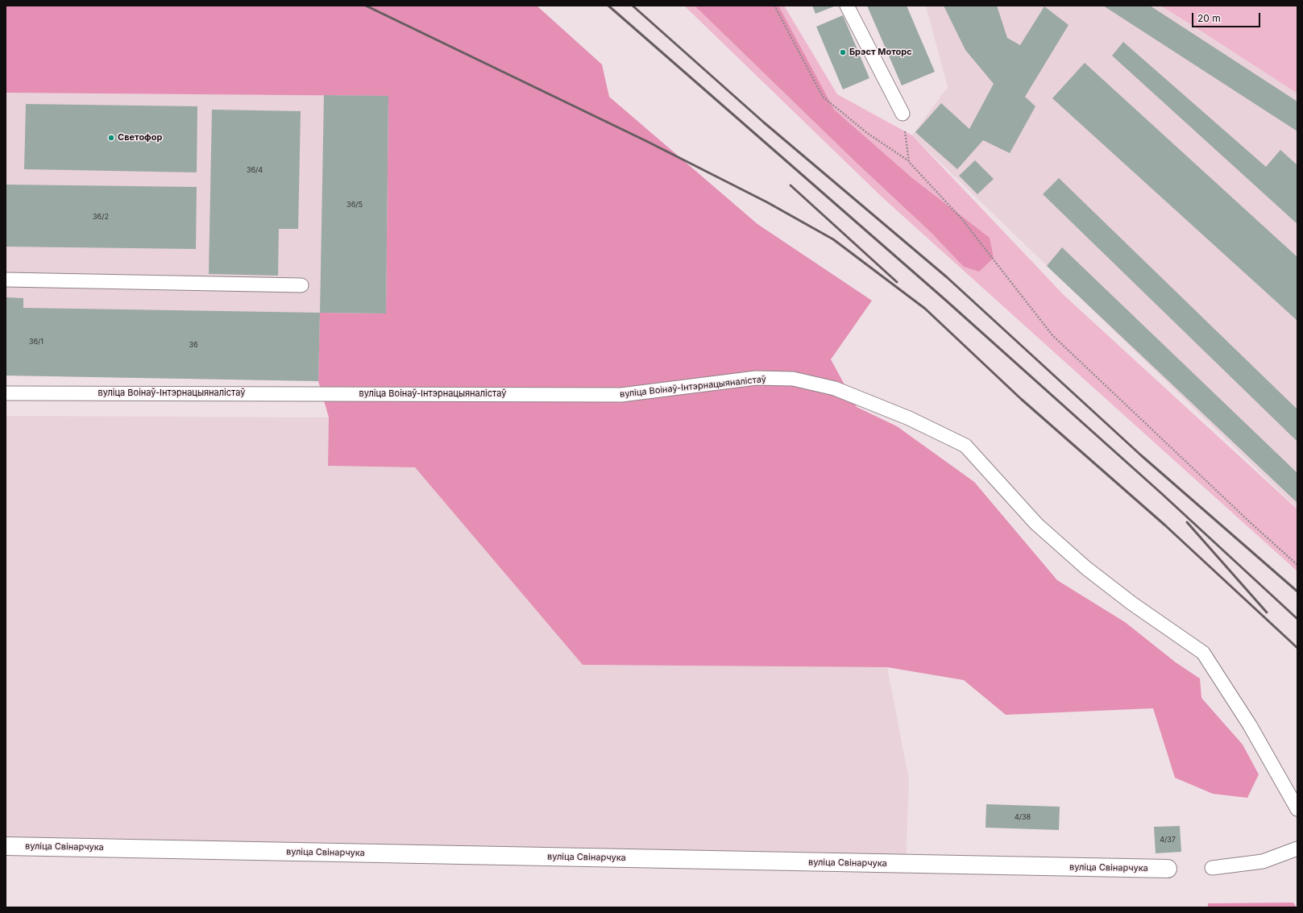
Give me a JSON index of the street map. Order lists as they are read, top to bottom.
{
  "streets": {
    "street": ["вуліца Свінарчука"],
    "lane": ["вуліца Воінаў-Інтэрнацыяналістаў"]
  },
  "places": ["Брэст Моторс", "Светофор"],
  "house_numbers": [
    "36/4",
    "36/5",
    "36/2",
    "36/1",
    "36",
    "4/38",
    "4/37"
  ],
  "scale_bar": "20 m"
}
